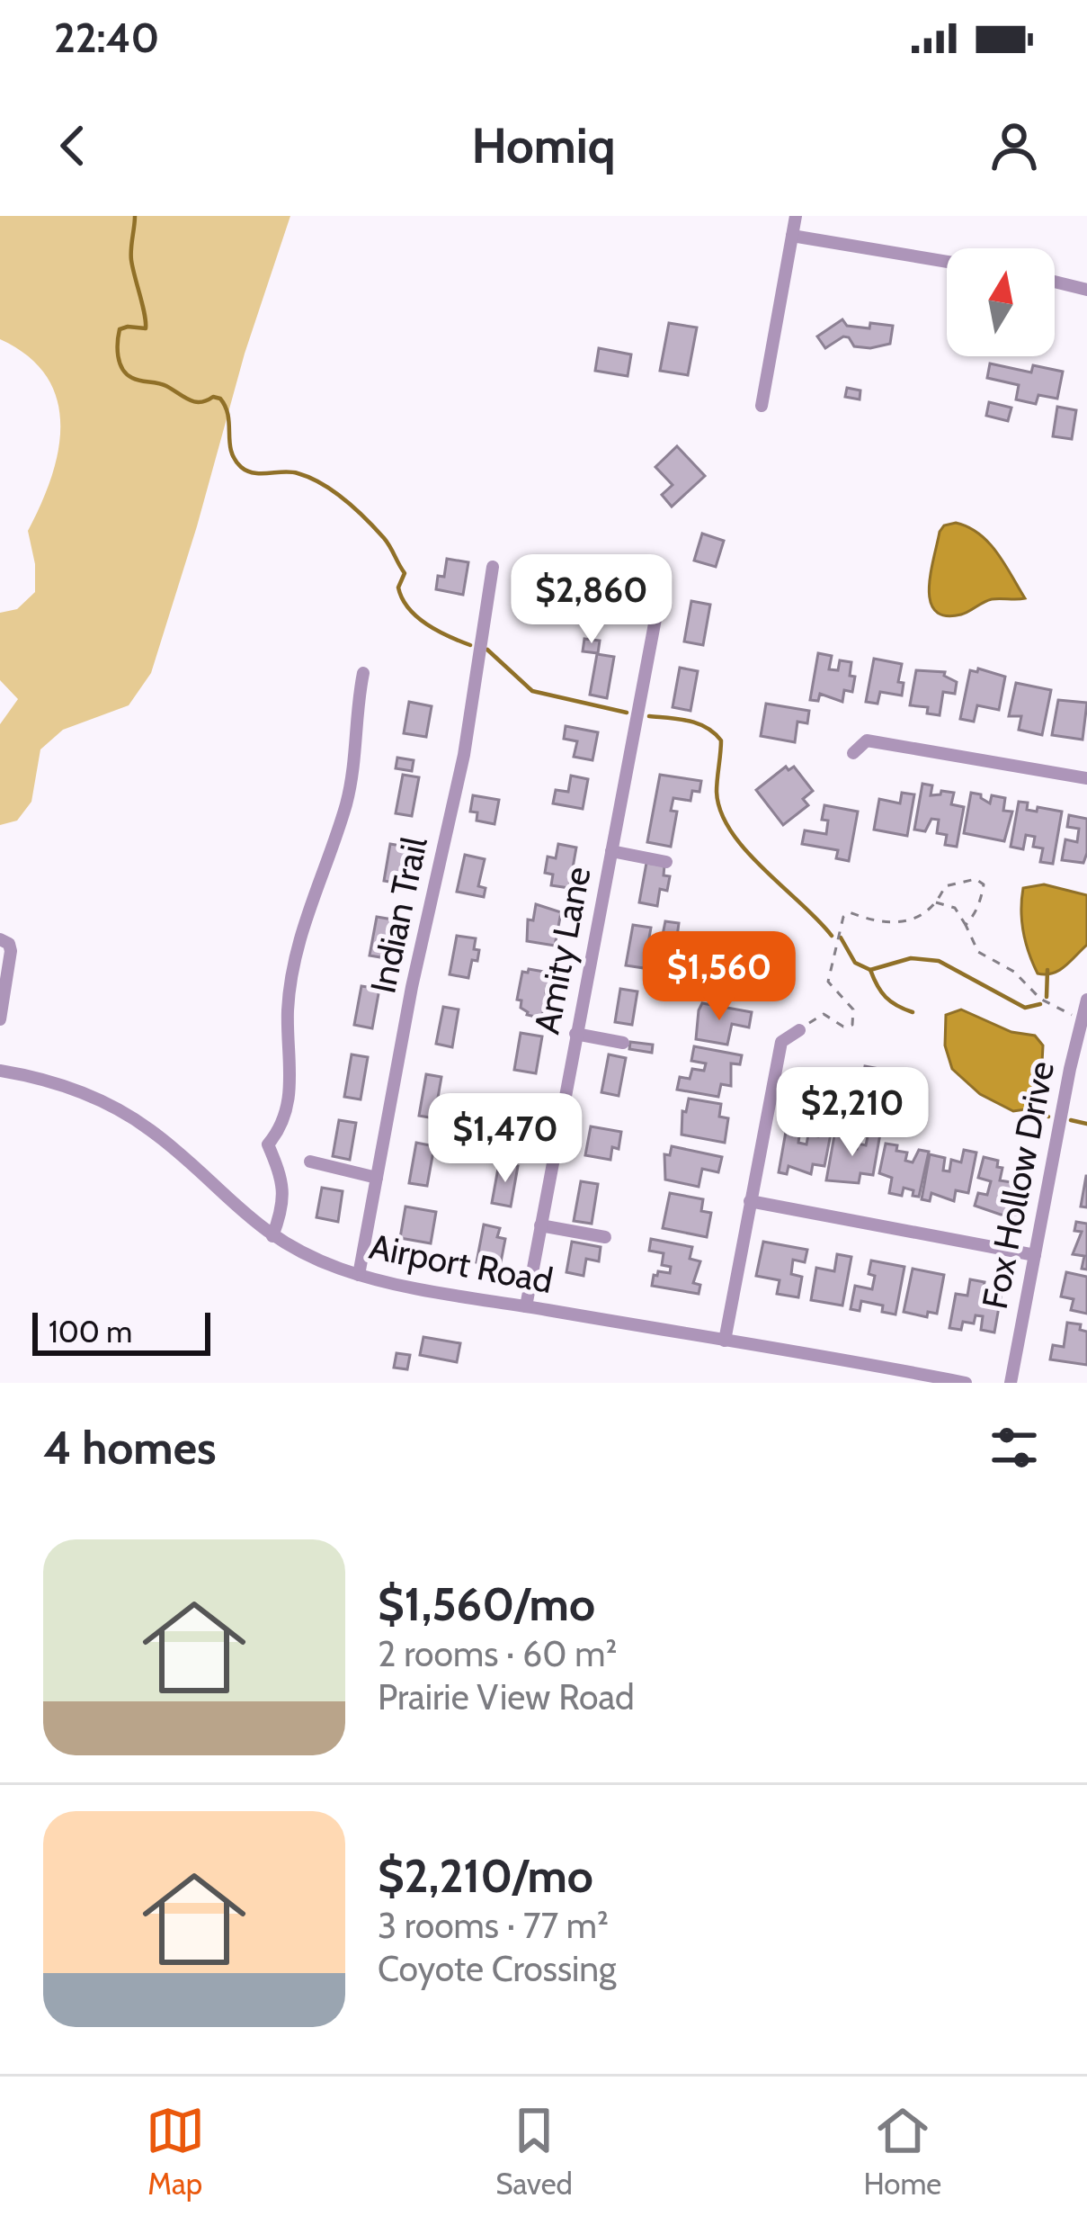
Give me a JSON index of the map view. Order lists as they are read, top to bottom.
{
  "streets": {
    "street": [
      "Indian Trail",
      "Amity Lane",
      "Fox Hollow Drive",
      "Airport Road"
    ]
  },
  "crossings": [
    ["Indian Trail", "Airport Road"],
    ["Amity Lane", "Airport Road"]
  ],
  "scale_bar": "100 m",
  "north": "top",
  "page": {
    "status": "22:40",
    "header": "Homiq",
    "price": [
      "$2,860",
      "$1,560",
      "$2,210",
      "$1,470"
    ],
    "scale": "100 m",
    "heading": "4 homes",
    "list": [
      {
        "name": "$1,560/mo",
        "note": "2 rooms · 60 m² · Prairie View Road"
      },
      {
        "name": "$2,210/mo",
        "note": "3 rooms · 77 m² · Coyote Crossing"
      }
    ],
    "tabs": ["Map", "Saved", "Home"]
  }
}
